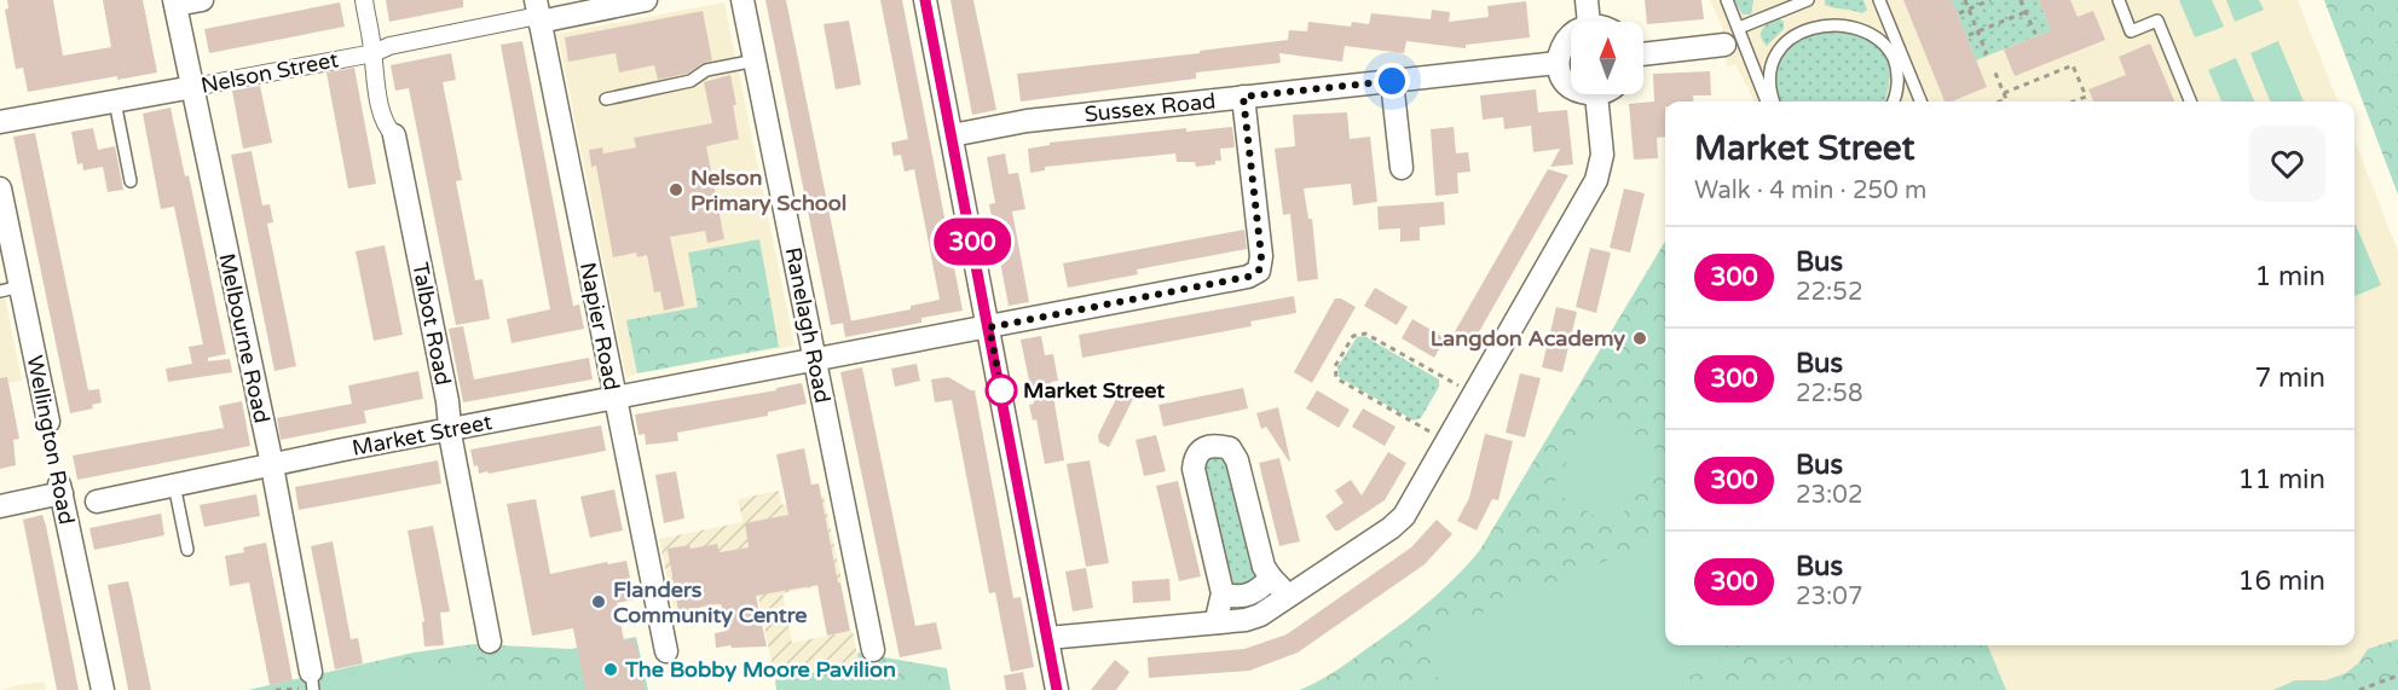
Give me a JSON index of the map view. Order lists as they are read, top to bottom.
{
  "streets": {
    "street": [
      "Nelson Street",
      "Sussex Road",
      "Talbot Road",
      "Ranelagh Road",
      "Napier Road",
      "Melbourne Road",
      "Market Street",
      "Wellington Road"
    ]
  },
  "crossings": [
    ["Nelson Street", "Napier Road"],
    ["Nelson Street", "Melbourne Road"],
    ["Sussex Road", "Market Street"],
    ["Talbot Road", "Market Street"],
    ["Ranelagh Road", "Market Street"],
    ["Napier Road", "Market Street"],
    ["Melbourne Road", "Market Street"]
  ],
  "places": [
    "Nelson Primary School",
    "Langdon Academy",
    "Market Street",
    "Flanders Community Centre",
    "The Bobby Moore Pavilion"
  ],
  "lines": ["bus line 300"],
  "north": "top",
  "page": {
    "on_map": "300",
    "heading": ["Market Street", "Walk · 4 min · 250 m"],
    "list": [
      {
        "mark": "300",
        "name": "Bus",
        "note": "22:52",
        "value": "1 min"
      },
      {
        "mark": "300",
        "name": "Bus",
        "note": "22:58",
        "value": "7 min"
      },
      {
        "mark": "300",
        "name": "Bus",
        "note": "23:02",
        "value": "11 min"
      },
      {
        "mark": "300",
        "name": "Bus",
        "note": "23:07",
        "value": "16 min"
      }
    ]
  }
}
